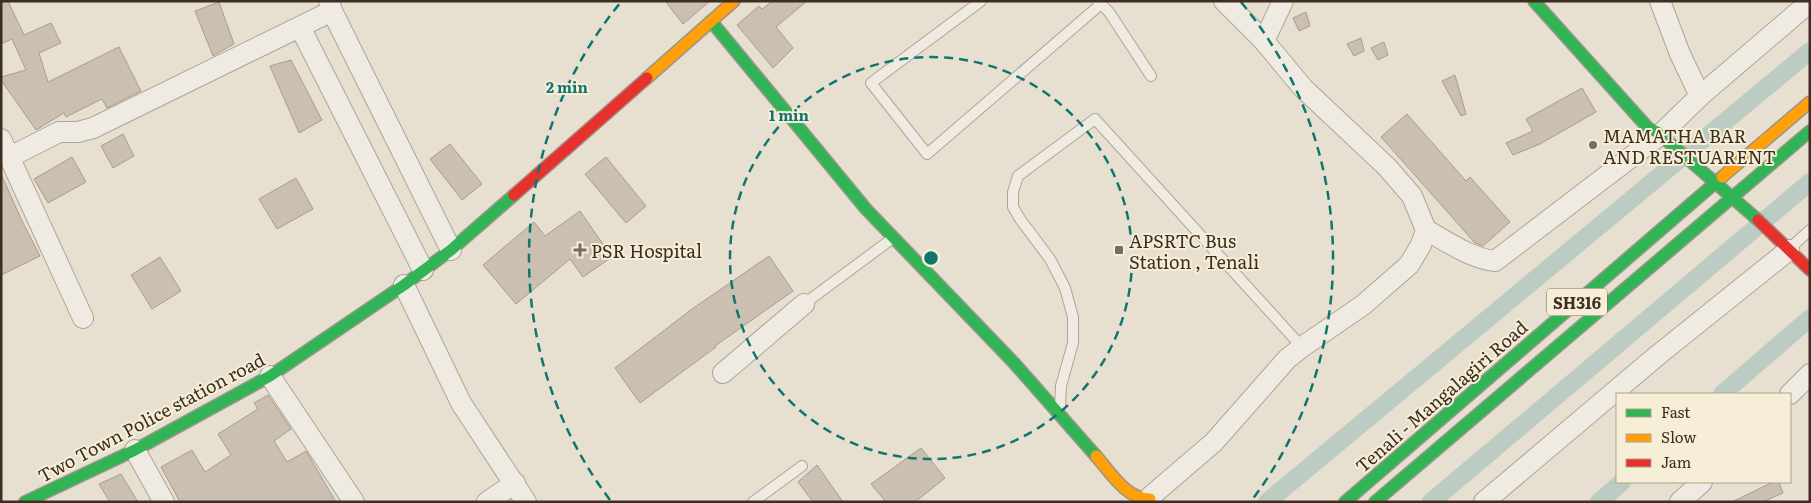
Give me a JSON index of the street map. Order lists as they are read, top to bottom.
{
  "streets": {
    "street": ["SH316", "Tenali - Mangalagiri Road", "Two Town Police station road"]
  },
  "places": {
    "other": ["MAMATHA BAR AND RESTUARENT"],
    "health": ["PSR Hospital"],
    "transit": ["APSRTC Bus Station , Tenali"]
  },
  "legend": ["Fast", "Slow", "Jam"],
  "rings": ["2 min", "1 min"]
}
